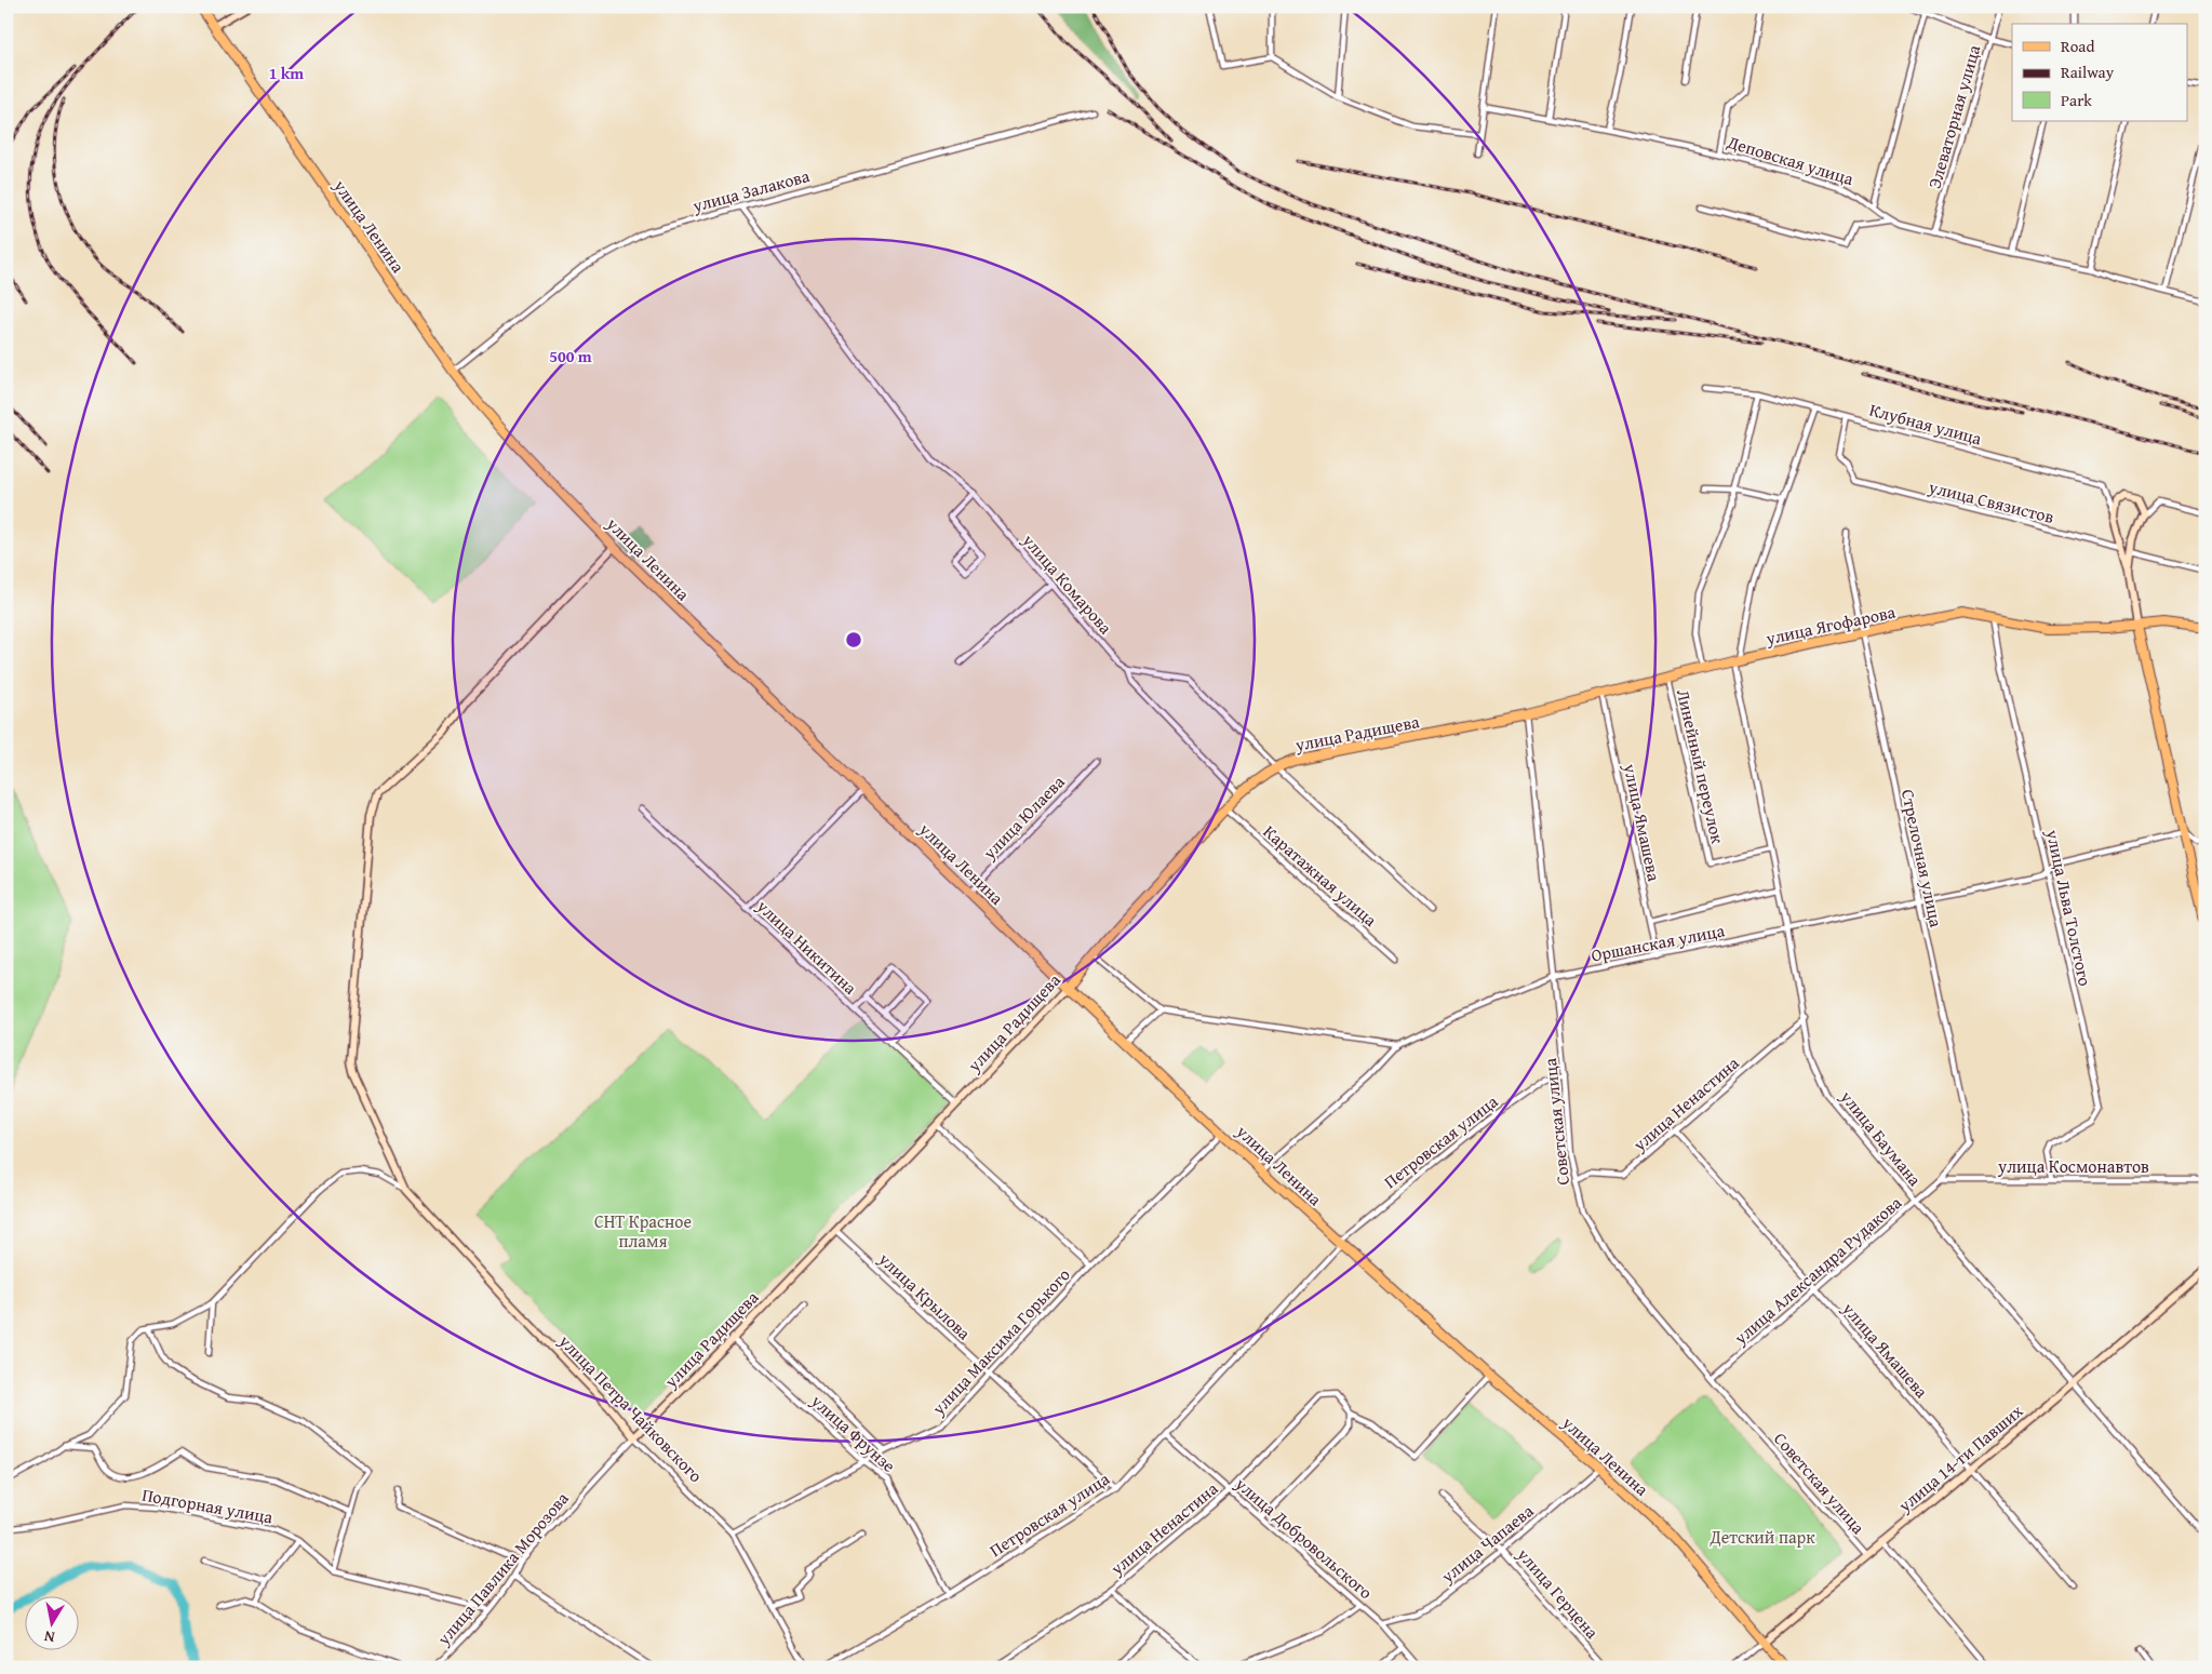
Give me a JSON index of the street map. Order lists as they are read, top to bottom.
{
  "streets": {
    "main road": ["улица Ленина", "улица Ягофарова", "улица Радищева"],
    "street": [
      "Элеваторная улица",
      "Деповская улица",
      "улица Залакова",
      "Клубная улица",
      "улица Связистов",
      "улица Комарова",
      "Линейный переулок",
      "улица Юлаева",
      "улица Ямашева",
      "Стрелочная улица",
      "Каратажная улица",
      "улица Льва Толстого",
      "Оршанская улица",
      "улица Никитина",
      "улица Ненастина",
      "Советская улица",
      "улица Баумана",
      "Петровская улица",
      "улица Космонавтов",
      "улица Александра Рудакова",
      "улица Крылова",
      "улица Максима Горького",
      "улица Петра Чайковского",
      "улица Фрунзе",
      "улица 14-ти Павших",
      "Подгорная улица",
      "улица Добровольского",
      "улица Чапаева",
      "улица Павлика Морозова",
      "улица Герцена"
    ]
  },
  "crossings": [
    ["Элеваторная улица", "Деповская улица"],
    ["улица Залакова", "улица Ленина"],
    ["улица Залакова", "улица Комарова"],
    ["улица Ленина", "улица Радищева"],
    ["улица Ленина", "улица Юлаева"],
    ["улица Ленина", "Петровская улица"],
    ["улица Ленина", "улица Максима Горького"],
    ["улица Ленина", "улица Петра Чайковского"],
    ["улица Ленина", "улица 14-ти Павших"],
    ["улица Ленина", "улица Чапаева"],
    ["Клубная улица", "улица Связистов"],
    ["улица Комарова", "улица Радищева"],
    ["улица Ягофарова", "улица Радищева"],
    ["улица Ягофарова", "Линейный переулок"],
    ["улица Ягофарова", "улица Ямашева"],
    ["улица Ягофарова", "Стрелочная улица"],
    ["улица Ягофарова", "улица Льва Толстого"],
    ["улица Ягофарова", "Советская улица"],
    ["улица Ягофарова", "улица Баумана"],
    ["улица Радищева", "Каратажная улица"],
    ["улица Радищева", "улица Никитина"],
    ["улица Радищева", "улица Крылова"],
    ["улица Радищева", "улица Петра Чайковского"],
    ["улица Радищева", "улица Фрунзе"],
    ["улица Радищева", "улица Павлика Морозова"],
    ["Линейный переулок", "улица Баумана"],
    ["улица Ямашева", "Оршанская улица"],
    ["улица Ямашева", "улица Ненастина"],
    ["улица Ямашева", "улица Александра Рудакова"],
    ["улица Ямашева", "улица 14-ти Павших"],
    ["Стрелочная улица", "Оршанская улица"],
    ["Стрелочная улица", "улица Космонавтов"],
    ["Стрелочная улица", "улица Александра Рудакова"],
    ["улица Льва Толстого", "Оршанская улица"],
    ["улица Льва Толстого", "улица Космонавтов"],
    ["Оршанская улица", "Советская улица"],
    ["Оршанская улица", "улица Баумана"],
    ["улица Ненастина", "Советская улица"],
    ["улица Ненастина", "улица Баумана"],
    ["улица Ненастина", "улица Добровольского"],
    ["Советская улица", "Петровская улица"],
    ["Советская улица", "улица Александра Рудакова"],
    ["Советская улица", "улица 14-ти Павших"],
    ["улица Баумана", "улица Александра Рудакова"],
    ["улица Баумана", "улица 14-ти Павших"],
    ["Петровская улица", "улица Крылова"],
    ["Петровская улица", "улица Фрунзе"],
    ["Петровская улица", "улица Добровольского"],
    ["улица Космонавтов", "улица Александра Рудакова"],
    ["улица Крылова", "улица Максима Горького"],
    ["улица Максима Горького", "улица Петра Чайковского"],
    ["улица Максима Горького", "улица Фрунзе"],
    ["улица Петра Чайковского", "улица Павлика Морозова"],
    ["Подгорная улица", "улица Павлика Морозова"],
    ["улица Добровольского", "улица Чапаева"],
    ["улица Чапаева", "улица Герцена"]
  ],
  "parks": ["СНТ Красное пламя", "Детский парк"],
  "legend": ["Road", "Railway", "Park"],
  "north": "bottom",
  "rings": ["1 km", "500 m"]
}
